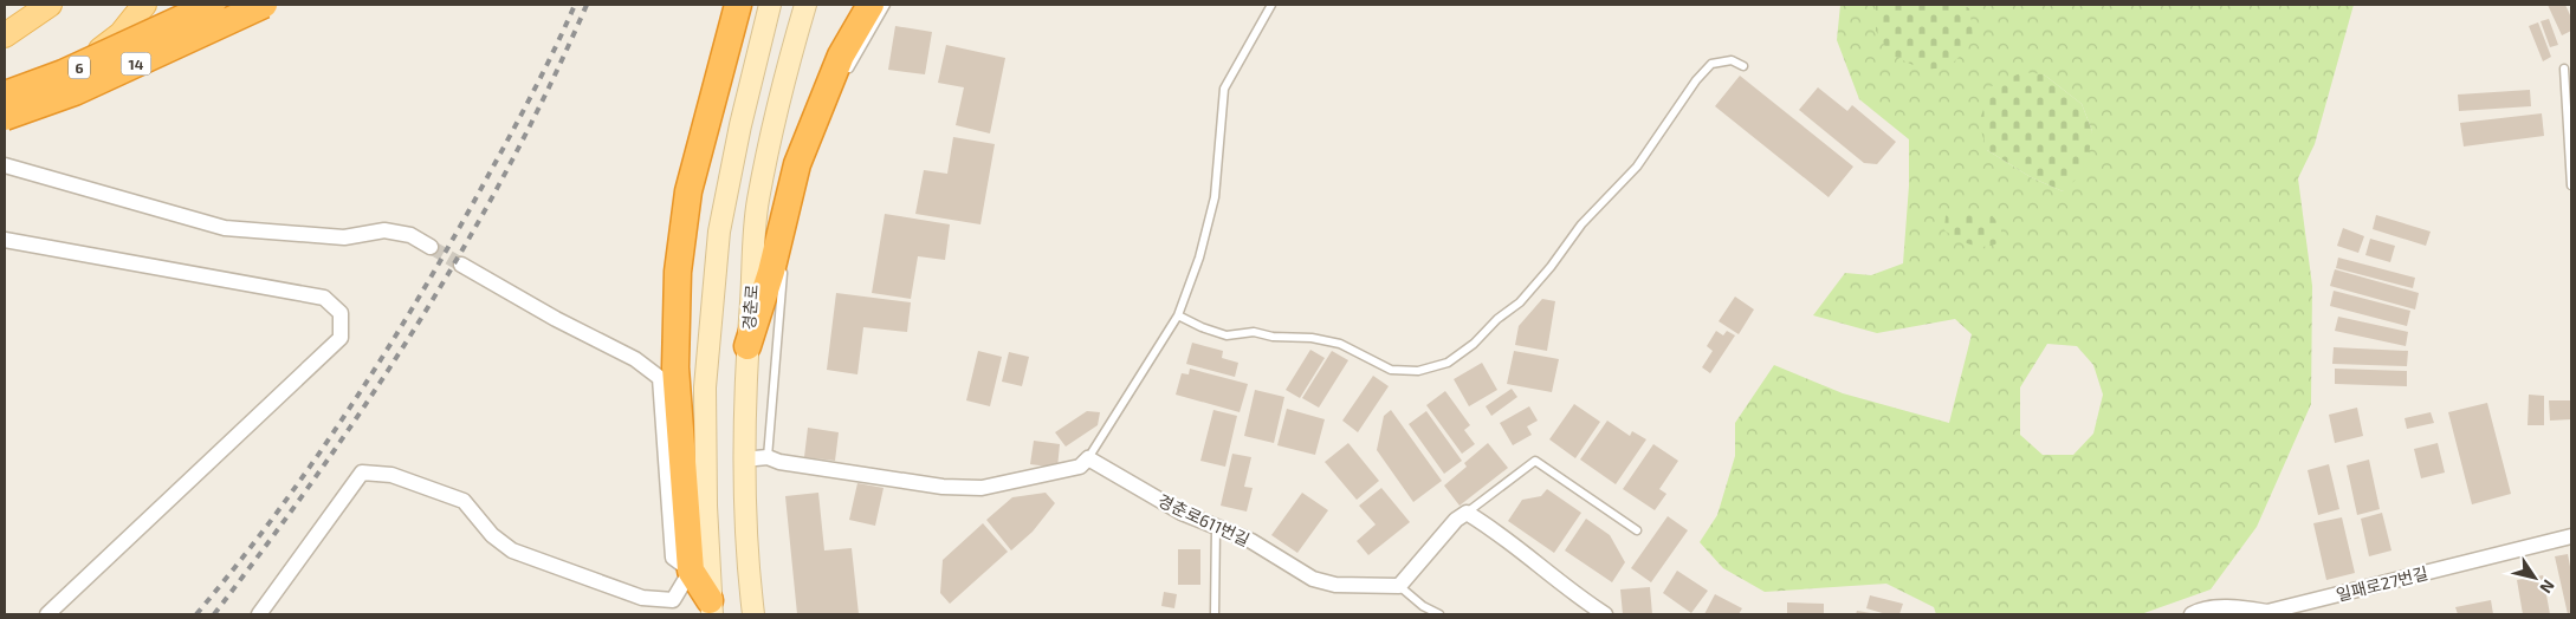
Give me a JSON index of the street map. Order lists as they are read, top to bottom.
{
  "streets": {
    "highway": ["14"],
    "main road": ["6", "경춘로"],
    "street": ["경춘로611번길", "일패로27번길"]
  },
  "crossings": [
    ["14", "6"]
  ],
  "north": "bottom right"
}
